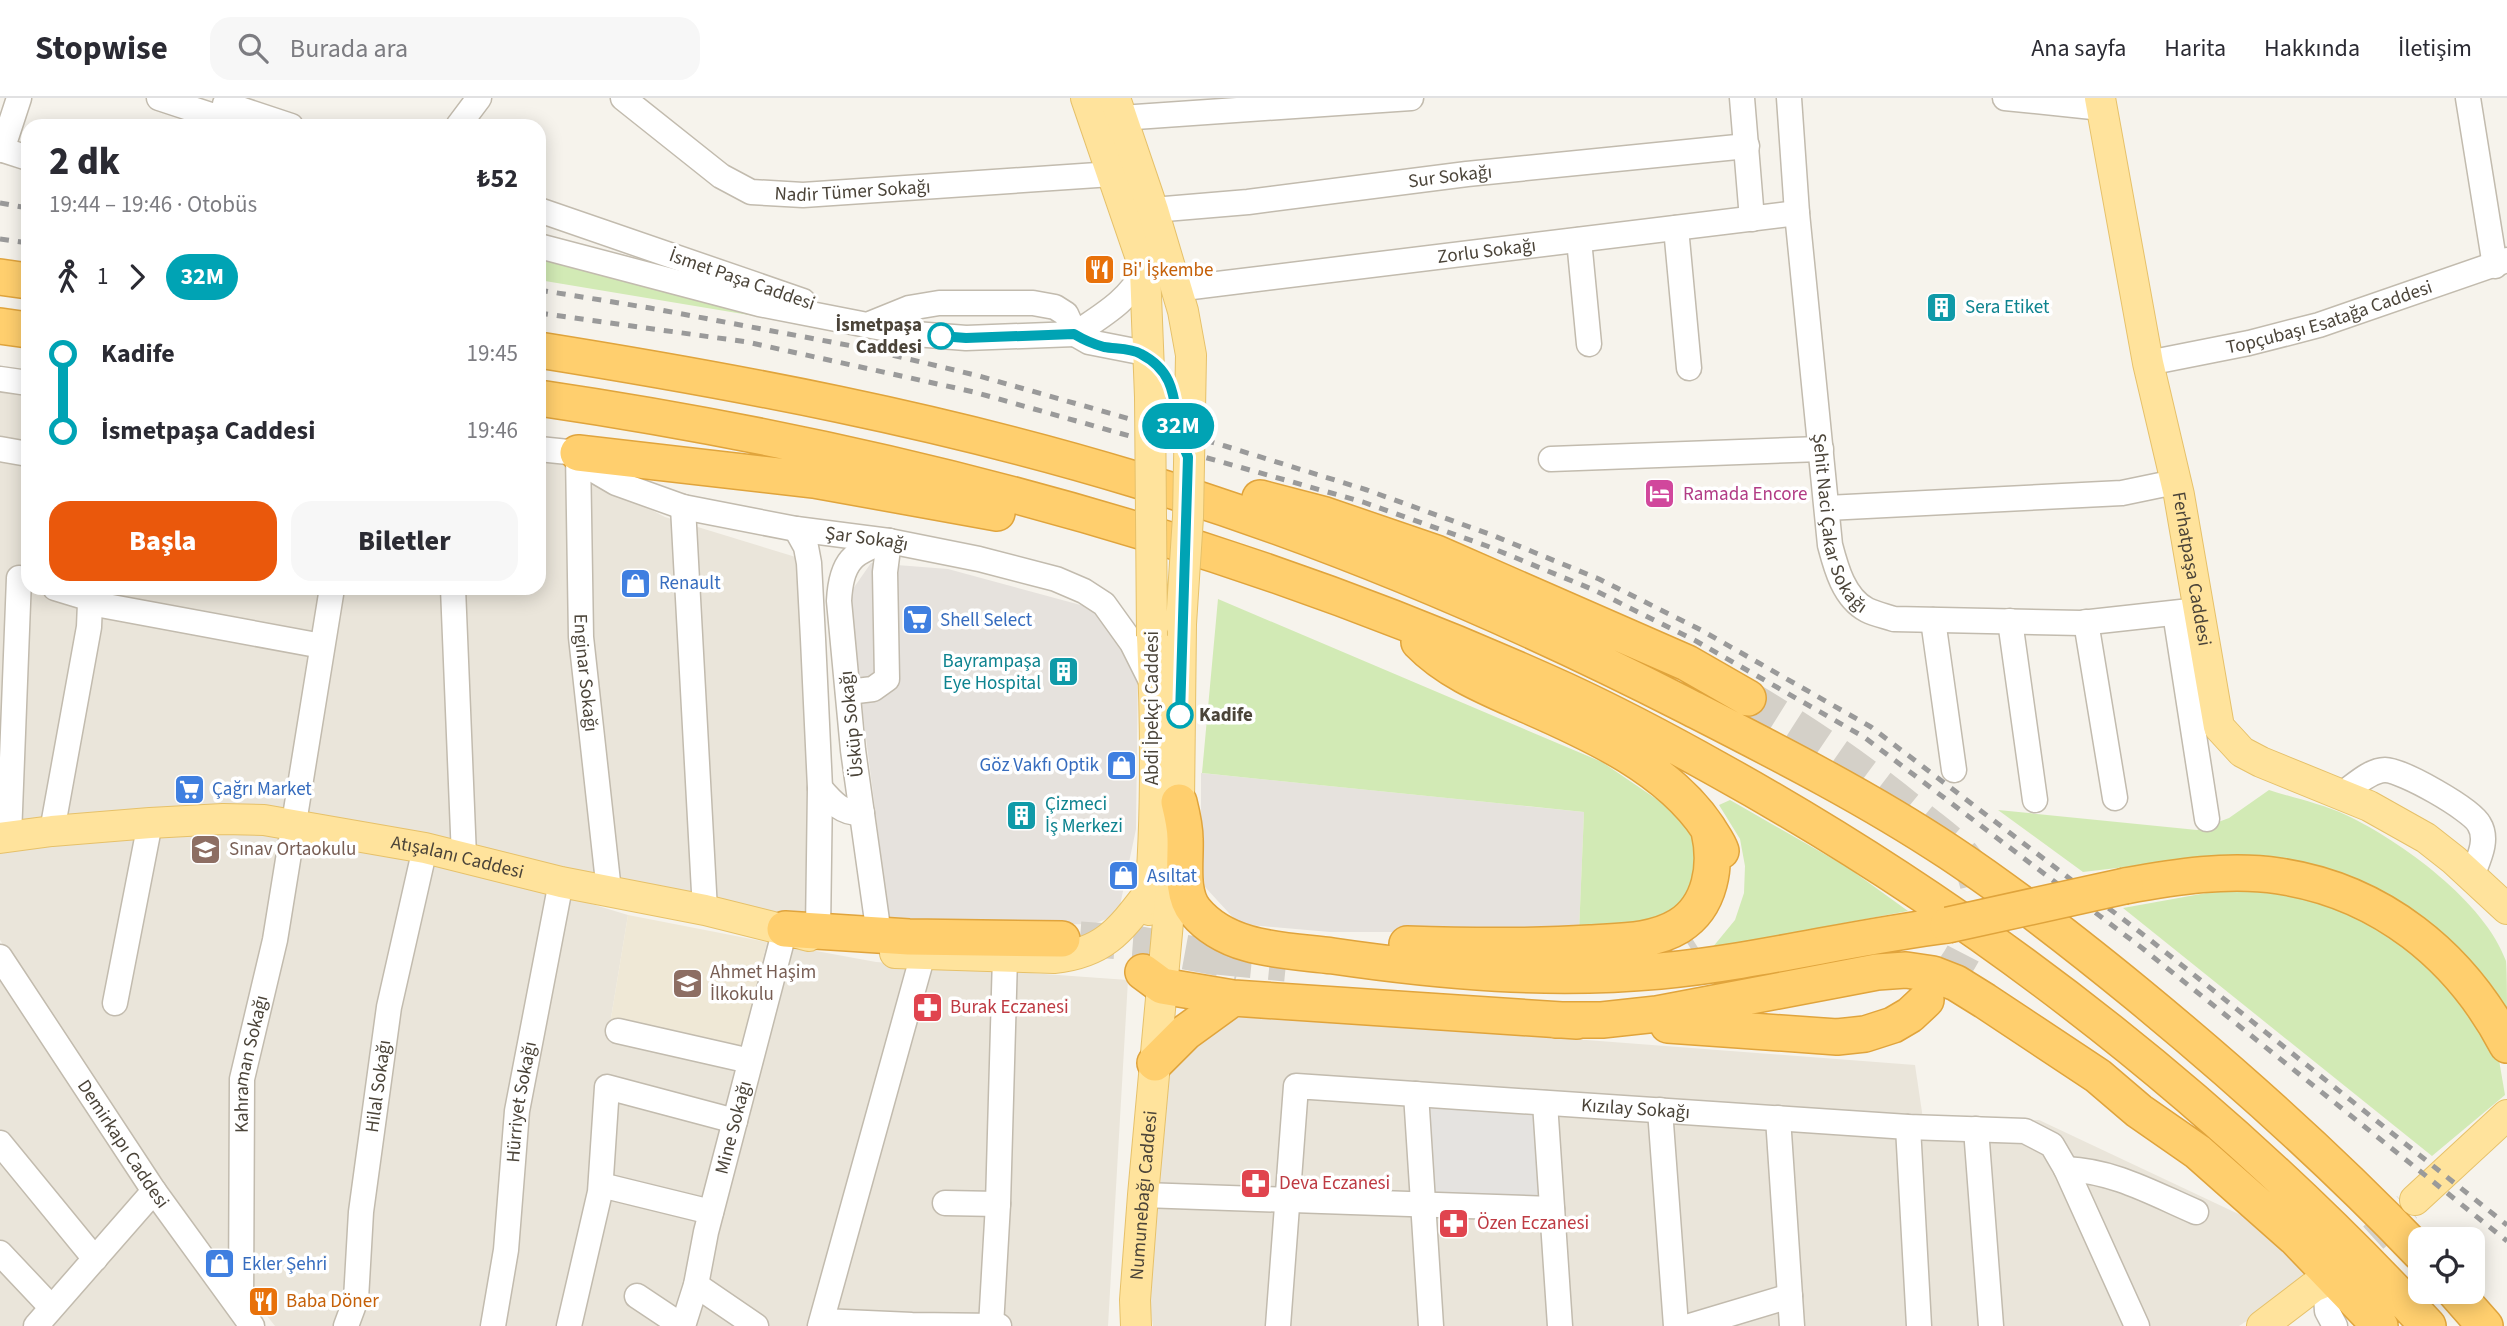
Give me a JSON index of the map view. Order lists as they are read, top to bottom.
{
  "streets": {
    "main road": [
      "Ferhatpaşa Caddesi",
      "Abdi İpekçi Caddesi",
      "Atışalanı Caddesi",
      "Numunebağı Caddesi"
    ],
    "street": [
      "Sur Sokağı",
      "Nadir Tümer Sokağı",
      "Zorlu Sokağı",
      "İsmet Paşa Caddesi",
      "Topçubaşı Esatağa Caddesi",
      "Şehit Naci Çakar Sokağı",
      "Şar Sokağı",
      "Enginar Sokağı",
      "Üsküp Sokağı",
      "Kahraman Sokağı",
      "Hilal Sokağı",
      "Hürriyet Sokağı",
      "Kızılay Sokağı",
      "Mine Sokağı",
      "Demirkapı Caddesi"
    ]
  },
  "crossings": [
    ["Sur Sokağı", "Abdi İpekçi Caddesi"],
    ["Nadir Tümer Sokağı", "Abdi İpekçi Caddesi"],
    ["Zorlu Sokağı", "Şehit Naci Çakar Sokağı"],
    ["Zorlu Sokağı", "Abdi İpekçi Caddesi"],
    ["Topçubaşı Esatağa Caddesi", "Ferhatpaşa Caddesi"],
    ["Şehit Naci Çakar Sokağı", "Ferhatpaşa Caddesi"],
    ["Şar Sokağı", "Enginar Sokağı"],
    ["Şar Sokağı", "Abdi İpekçi Caddesi"],
    ["Şar Sokağı", "Üsküp Sokağı"],
    ["Enginar Sokağı", "Atışalanı Caddesi"],
    ["Abdi İpekçi Caddesi", "Atışalanı Caddesi"],
    ["Abdi İpekçi Caddesi", "Numunebağı Caddesi"],
    ["Üsküp Sokağı", "Atışalanı Caddesi"],
    ["Üsküp Sokağı", "Mine Sokağı"],
    ["Atışalanı Caddesi", "Kahraman Sokağı"],
    ["Atışalanı Caddesi", "Hilal Sokağı"],
    ["Atışalanı Caddesi", "Hürriyet Sokağı"],
    ["Atışalanı Caddesi", "Mine Sokağı"],
    ["Kahraman Sokağı", "Demirkapı Caddesi"]
  ],
  "places": {
    "restaurant": ["Bi' İşkembe", "Baba Döner"],
    "building": ["Sera Etiket", "Bayrampaşa Eye Hospital", "Çizmeci İş Merkezi"],
    "other": ["İsmetpaşa Caddesi", "Kadife"],
    "hotel": ["Ramada Encore"],
    "shop": [
      "Renault",
      "Göz Vakfı Optik",
      "Asıltat",
      "Ekler Şehri"
    ],
    "supermarket": ["Shell Select", "Çağrı Market"],
    "school or university": ["Sınav Ortaokulu", "Ahmet Haşim İlkokulu"],
    "pharmacy": ["Burak Eczanesi", "Deva Eczanesi", "Özen Eczanesi"]
  },
  "lines": ["bus line 32M"],
  "page": {
    "header": "Stopwise",
    "search": "Burada ara",
    "nav": [
      "Ana sayfa",
      "Harita",
      "Hakkında",
      "İletişim"
    ],
    "on_map": "32M",
    "heading": ["2 dk", "19:44 – 19:46 · Otobüs", "₺52"],
    "legs": ["1", "32M"],
    "list": [
      {
        "name": "Kadife",
        "value": "19:45"
      },
      {
        "name": "İsmetpaşa Caddesi",
        "value": "19:46"
      }
    ],
    "buttons": ["Başla", "Biletler"]
  }
}
